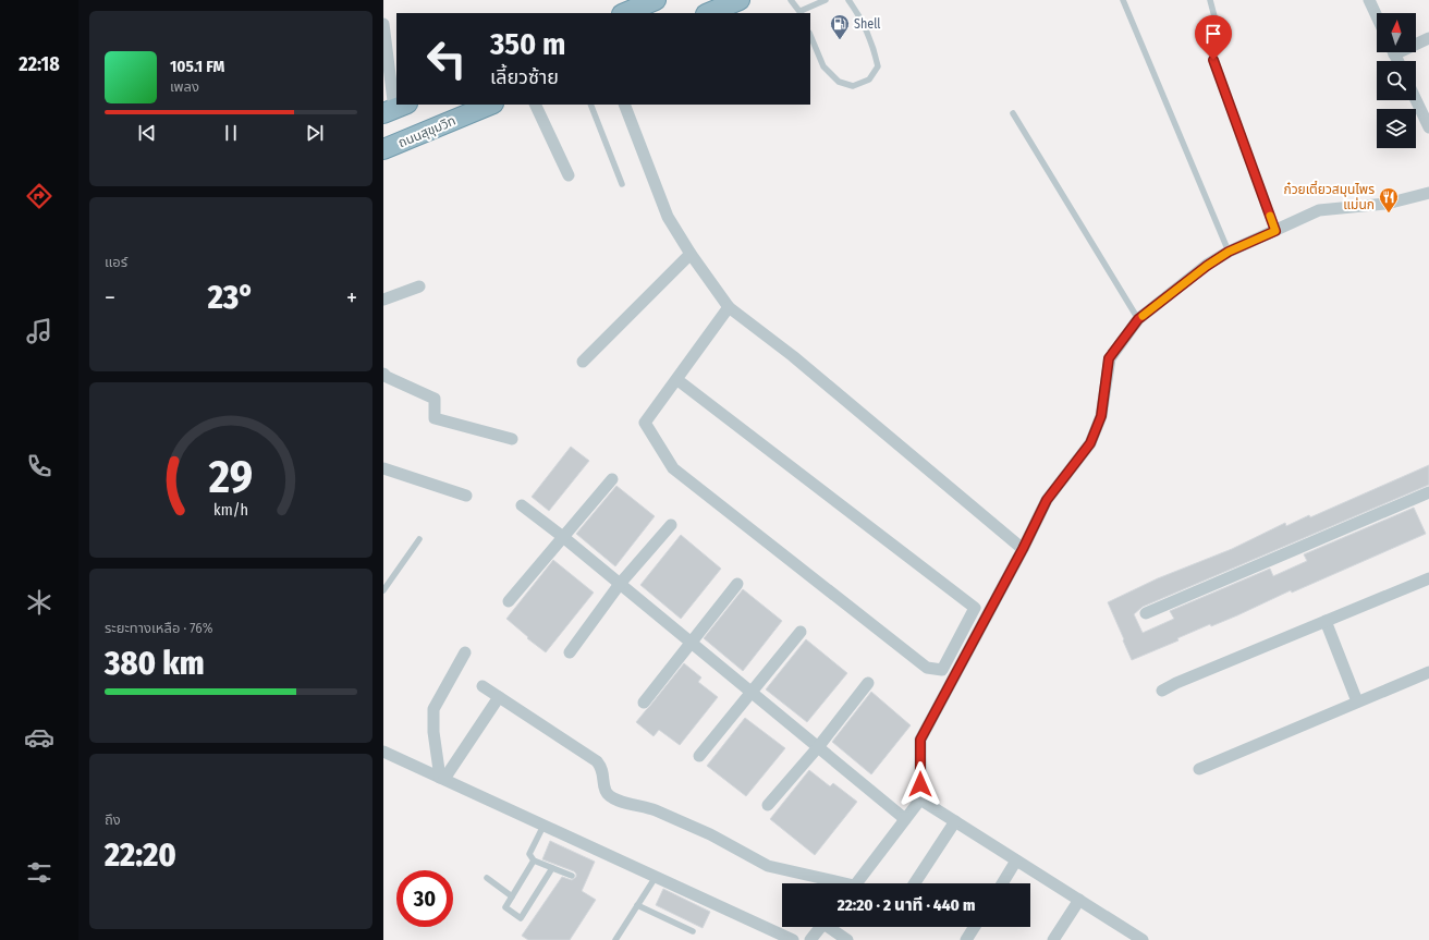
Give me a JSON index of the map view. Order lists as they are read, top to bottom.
{
  "streets": {
    "highway": ["ถนนสุขุมวิท"]
  },
  "places": {
    "fuel station": ["Shell"],
    "restaurant": ["ก๋วยเตี๋ยวสมุนไพร แม่นก"]
  },
  "north": "top",
  "page": {
    "tabs": "22:18",
    "turn": ["350 m", "เลี้ยวซ้าย"],
    "song": ["105.1 FM", "เพลง"],
    "tile": [
      "แอร์",
      ["ระยะทางเหลือ · 76%", "380 km"],
      ["ถึง", "22:20"]
    ],
    "heat": ["−", "23°", "+"],
    "limit": "30",
    "trip": "22:20 · 2 นาที · 440 m",
    "gauge": ["29", "km/h"]
  }
}
